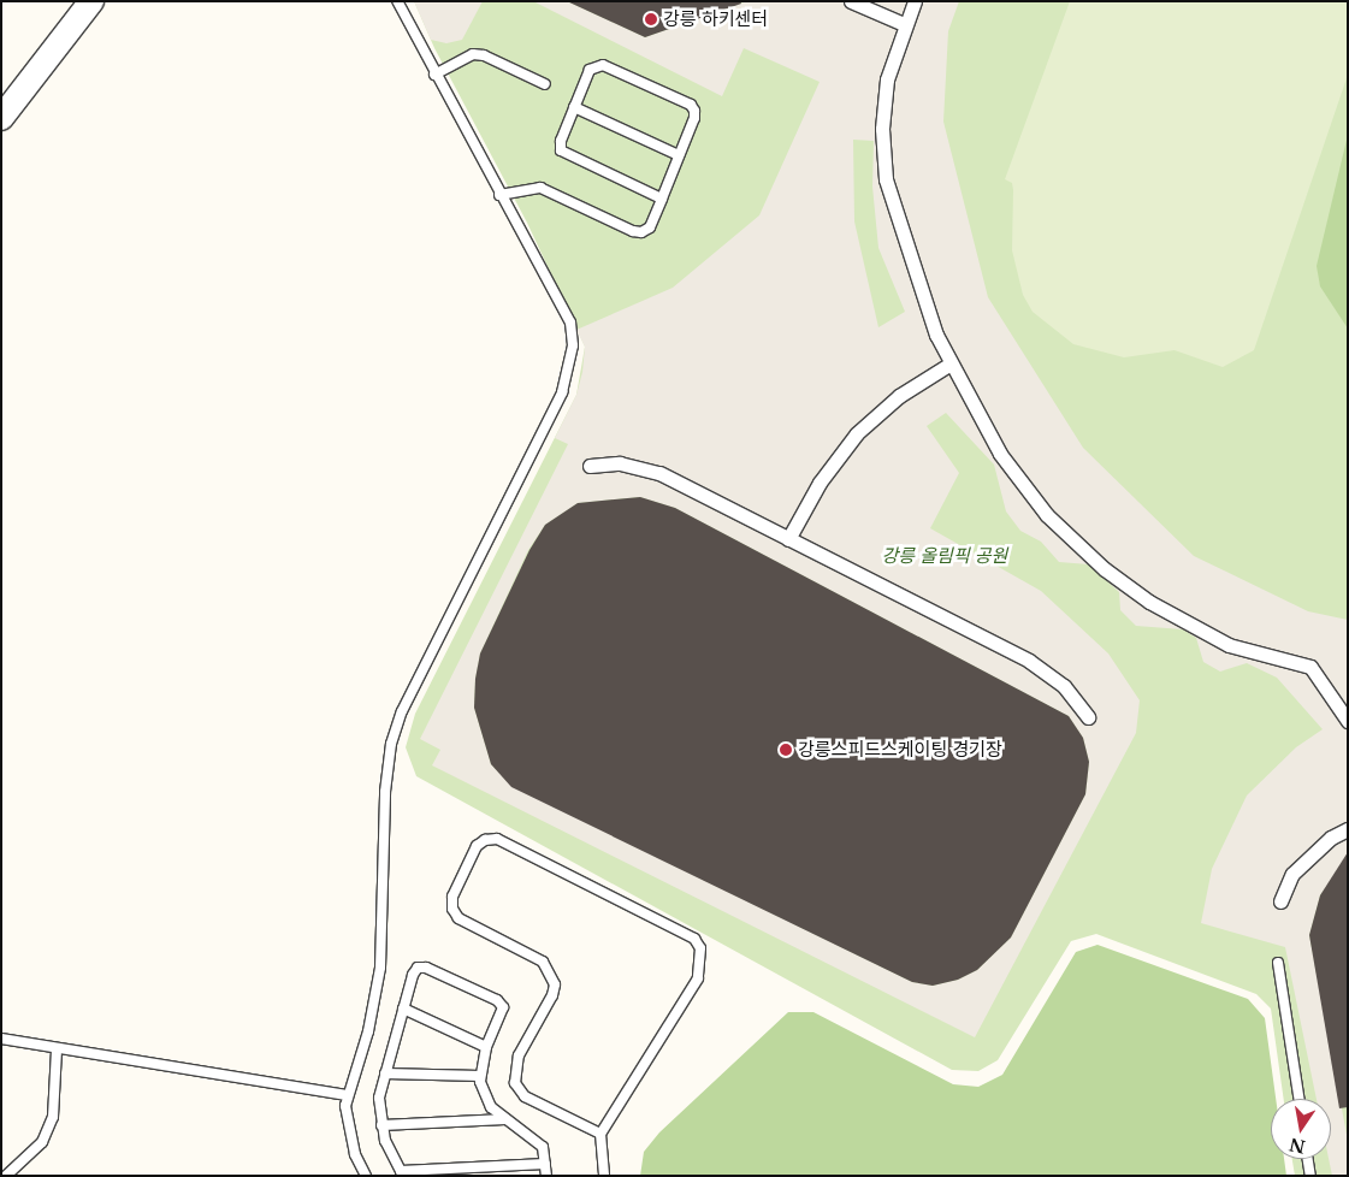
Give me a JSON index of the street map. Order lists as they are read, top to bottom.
{
  "parks": ["강릉 올림픽 공원"],
  "places": ["강릉 하키센터", "강릉스피드스케이팅 경기장"],
  "north": "bottom"
}
